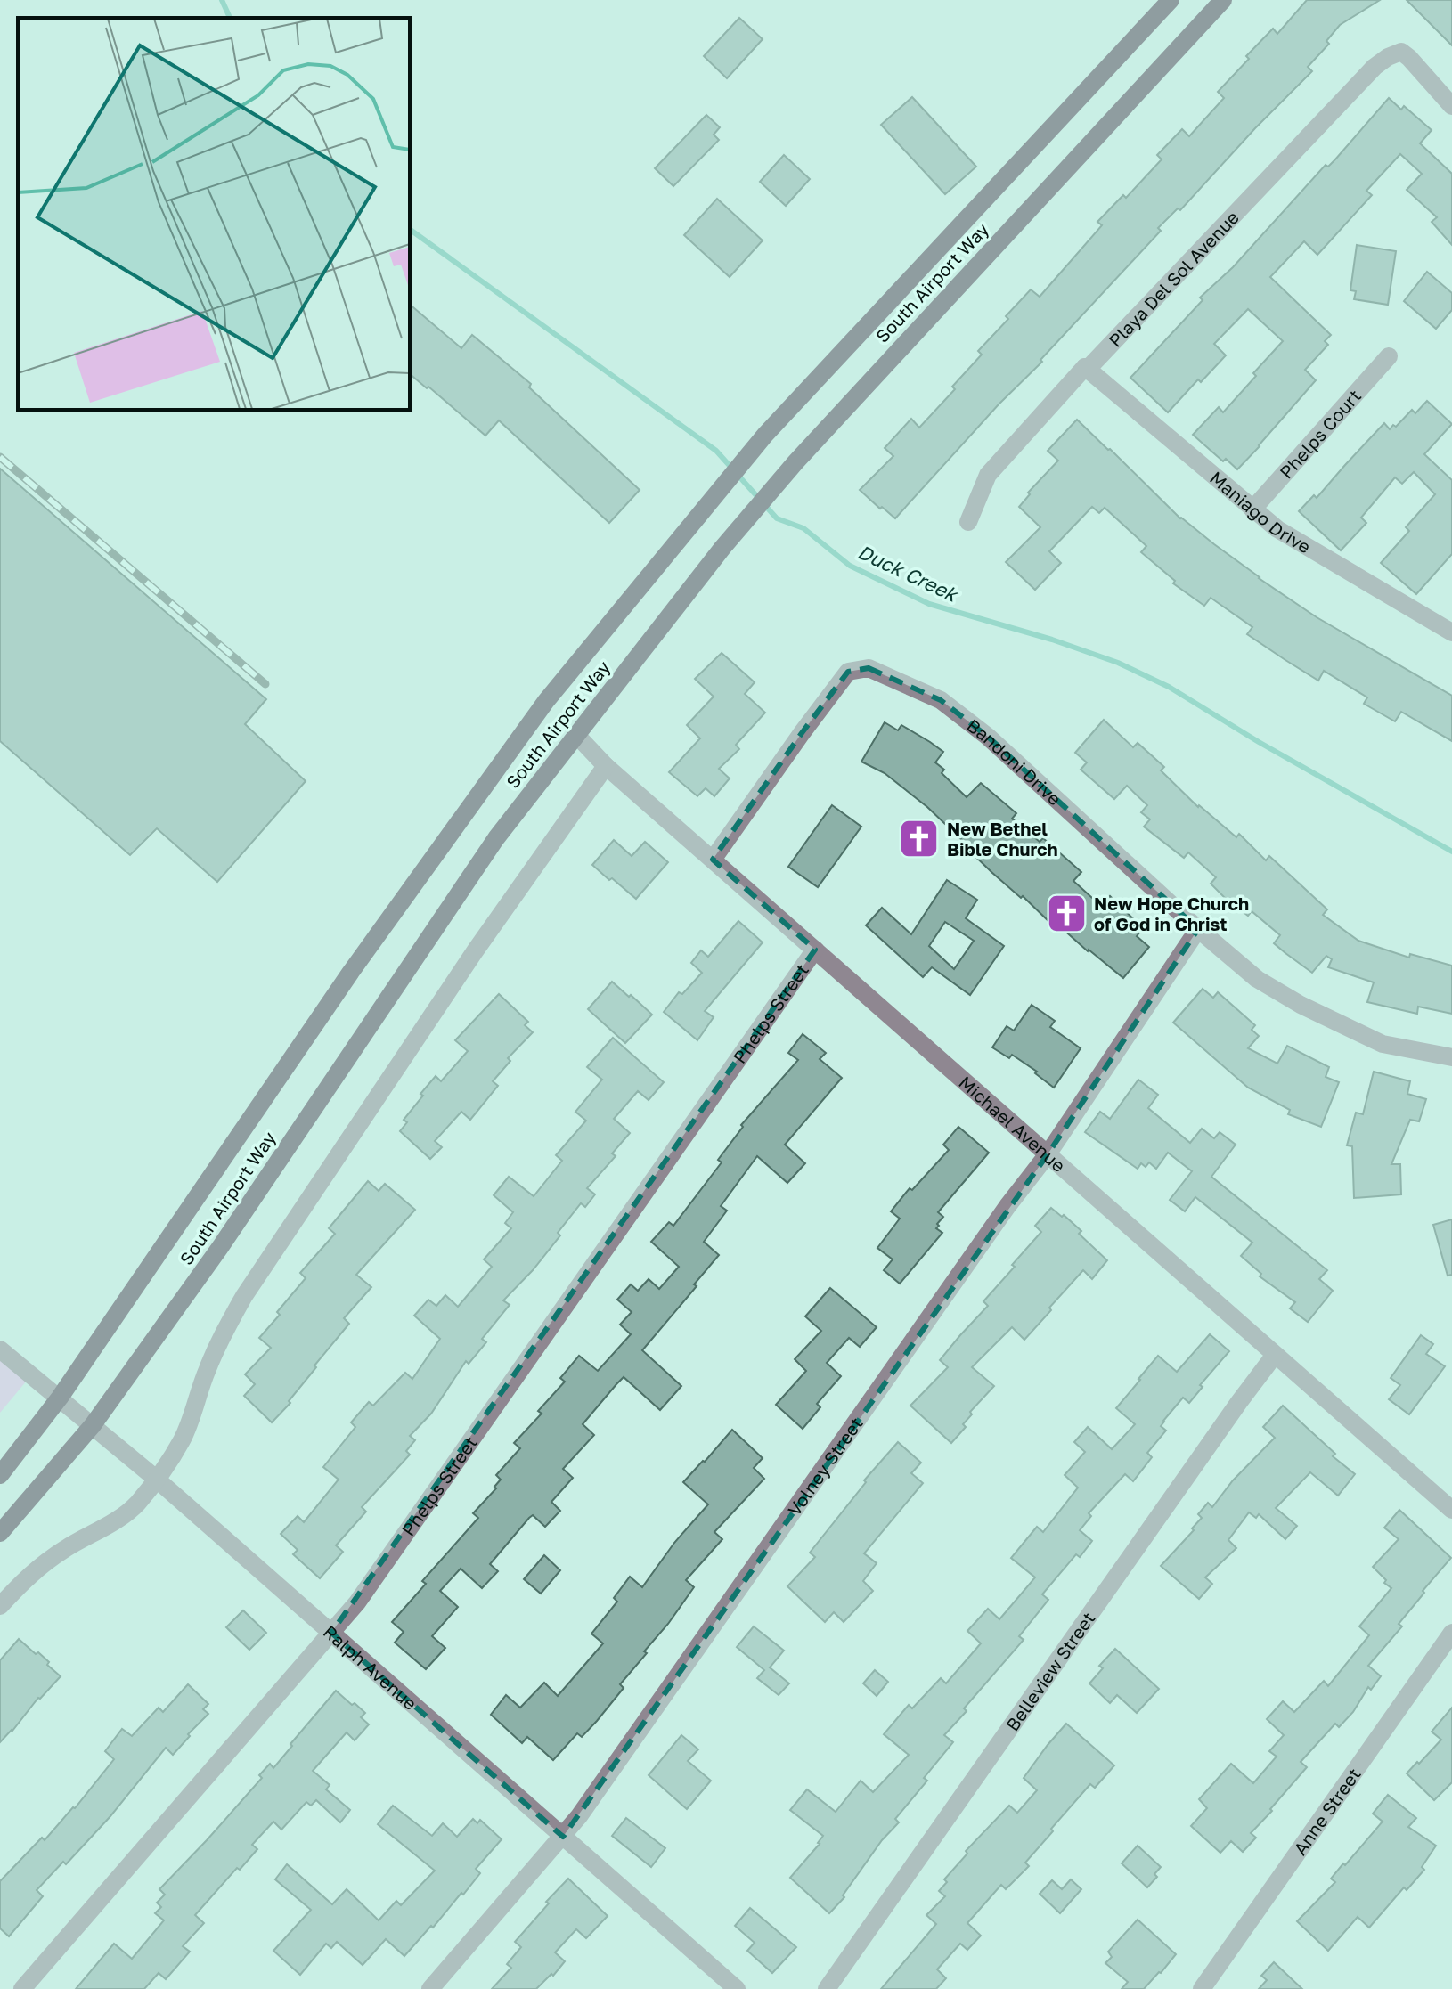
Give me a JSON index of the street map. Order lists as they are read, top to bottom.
{
  "streets": {
    "main road": ["South Airport Way"],
    "street": [
      "Playa Del Sol Avenue",
      "Phelps Court",
      "Maniago Drive",
      "Bandoni Drive",
      "Phelps Street",
      "Michael Avenue",
      "Volney Street",
      "Ralph Avenue",
      "Belleview Street",
      "Anne Street"
    ]
  },
  "crossings": [
    ["Playa Del Sol Avenue", "Maniago Drive"],
    ["South Airport Way", "Michael Avenue"],
    ["South Airport Way", "Ralph Avenue"],
    ["Phelps Court", "Maniago Drive"],
    ["Bandoni Drive", "Michael Avenue"],
    ["Bandoni Drive", "Volney Street"],
    ["Phelps Street", "Michael Avenue"],
    ["Phelps Street", "Ralph Avenue"],
    ["Michael Avenue", "Volney Street"],
    ["Michael Avenue", "Belleview Street"],
    ["Volney Street", "Ralph Avenue"]
  ],
  "water": ["Duck Creek"],
  "places": {
    "church": ["New Bethel Bible Church", "New Hope Church of God in Christ"]
  }
}
